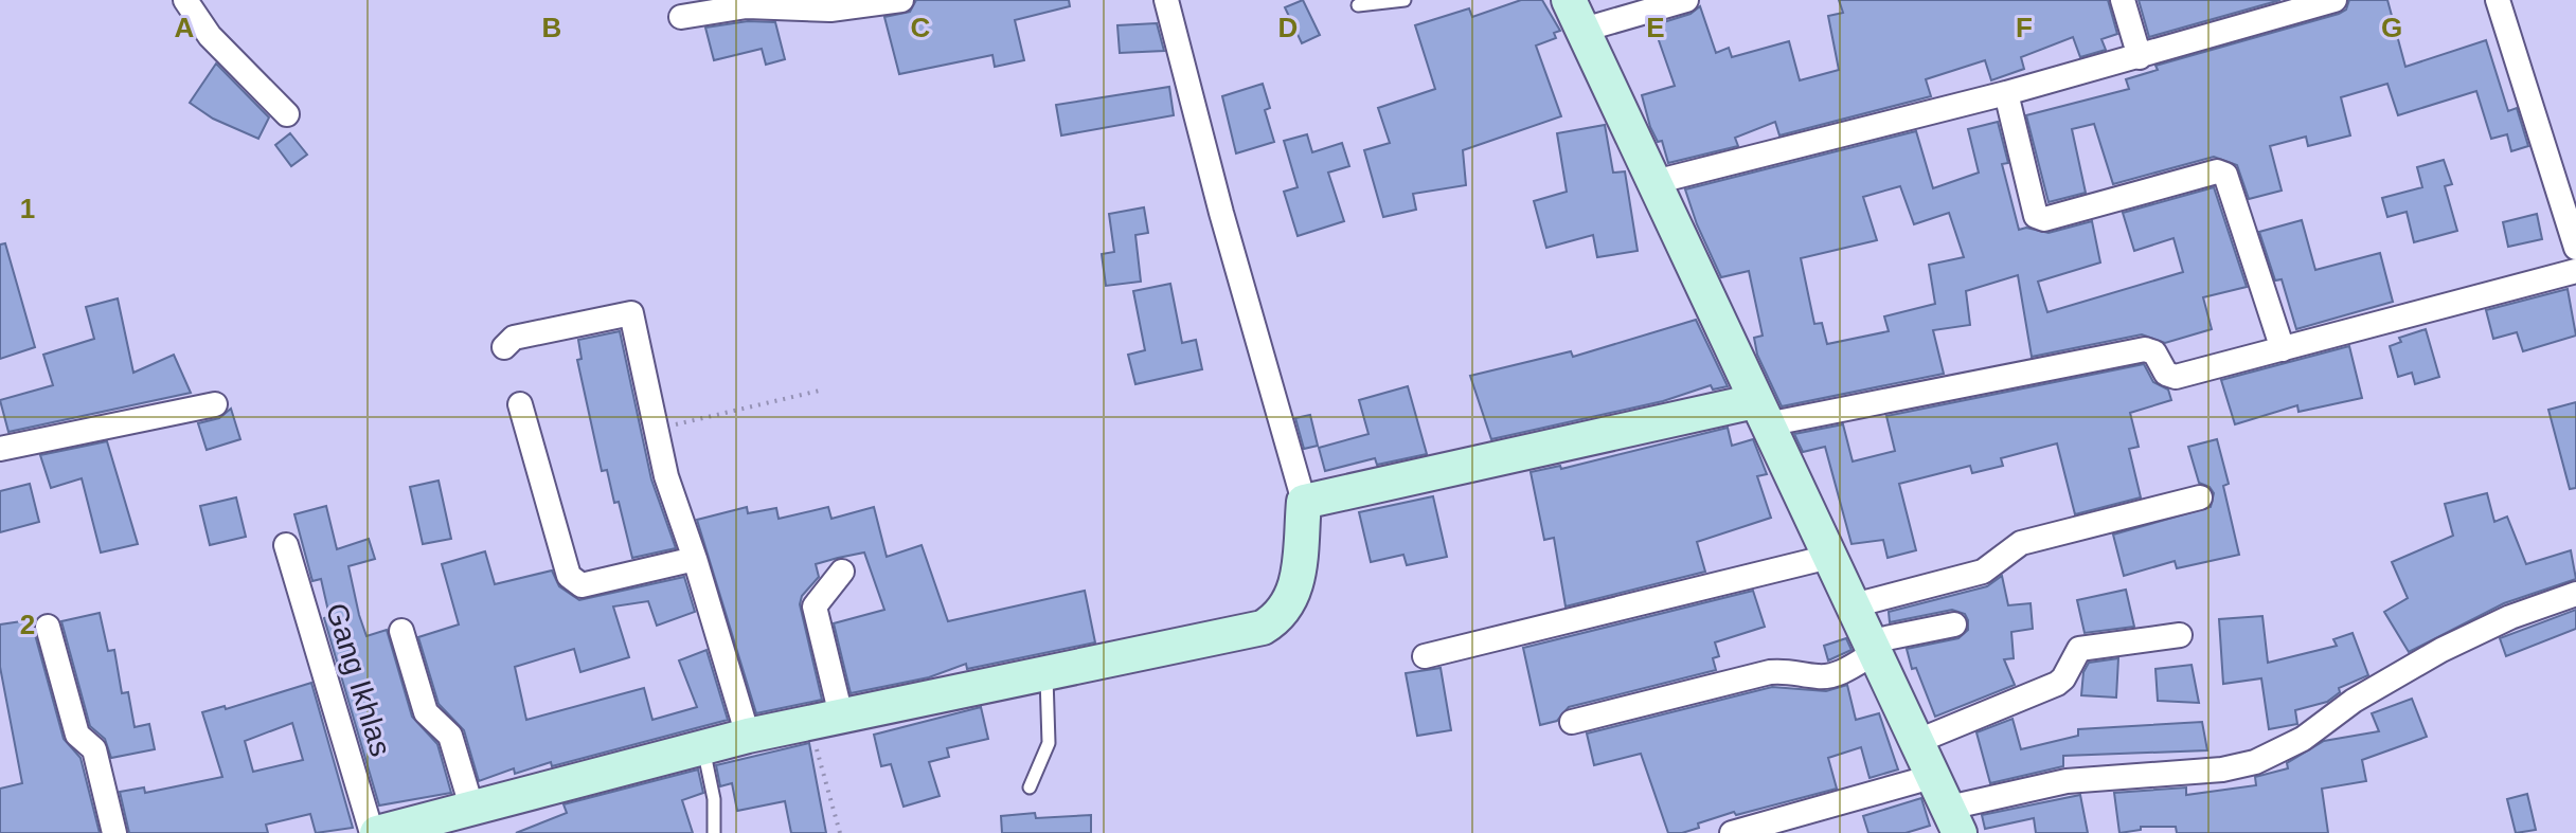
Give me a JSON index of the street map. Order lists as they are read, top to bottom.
{
  "streets": {
    "street": ["Gang Ikhlas"]
  },
  "grid": {
    "columns": [
      "A",
      "B",
      "C",
      "D",
      "E",
      "F",
      "G"
    ],
    "rows": ["1", "2"]
  }
}
